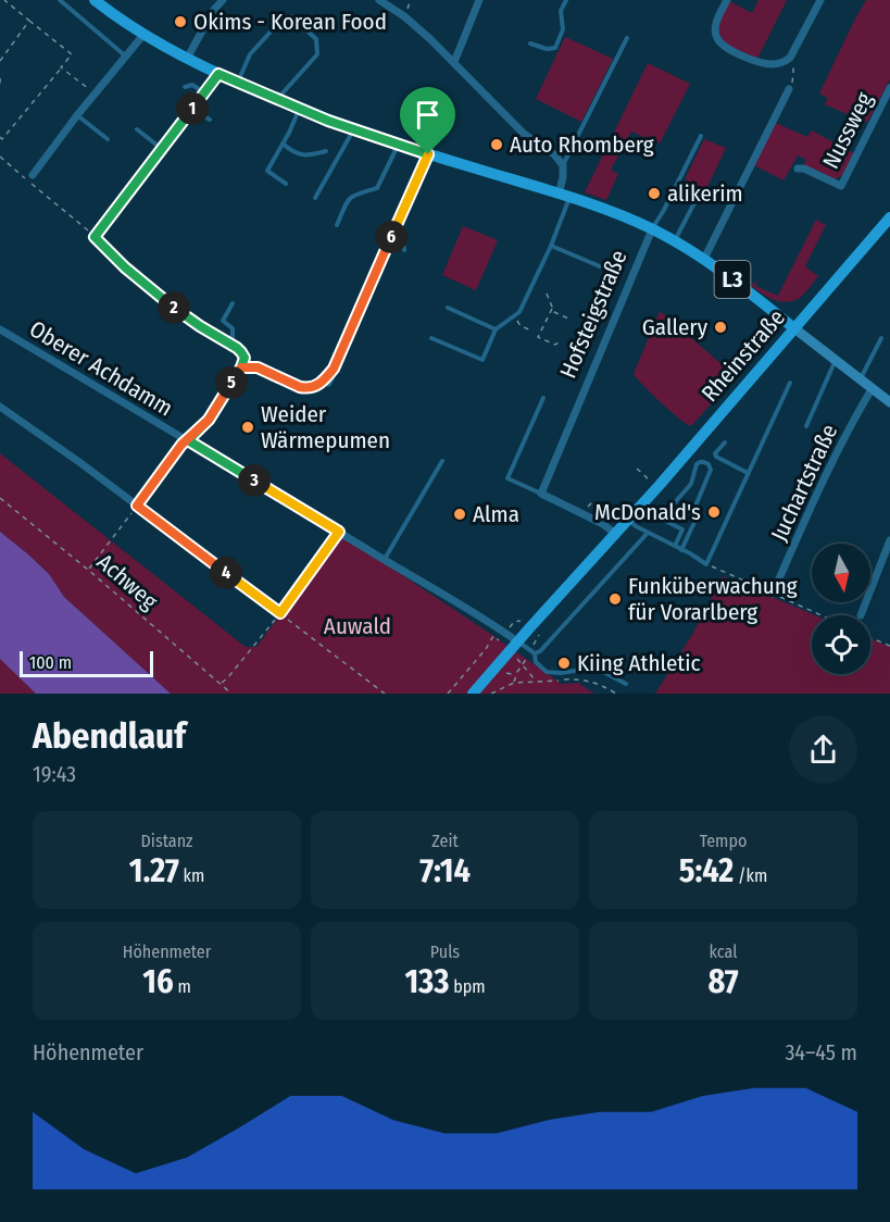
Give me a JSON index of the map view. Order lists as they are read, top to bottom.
{
  "streets": {
    "main road": ["L3", "Hofsteigstraße", "Rheinstraße"],
    "street": ["Nussweg", "Oberer Achdamm", "Juchartstraße"],
    "path": ["Achweg"]
  },
  "crossings": [
    ["Hofsteigstraße", "Rheinstraße"],
    ["Hofsteigstraße", "Juchartstraße"],
    ["Rheinstraße", "Oberer Achdamm"]
  ],
  "parks": ["Auwald"],
  "places": [
    "Okims - Korean Food",
    "Auto Rhomberg",
    "alikerim",
    "Gallery",
    "Weider Wärmepumen",
    "McDonald's",
    "Alma",
    "Funküberwachung für Vorarlberg",
    "Kiing Athletic"
  ],
  "scale_bar": "100 m",
  "north": "bottom",
  "page": {
    "pins": [
      "1",
      "6",
      "2",
      "5",
      "3",
      "4"
    ],
    "scale": "100 m",
    "heading": ["Abendlauf", "19:43"],
    "stats": [
      ["Distanz", "1.27 km"],
      ["Zeit", "7:14"],
      ["Tempo", "5:42 /km"],
      ["Höhenmeter", "16 m"],
      ["Puls", "133 bpm"],
      ["kcal", "87"]
    ],
    "chart": ["Höhenmeter", "34–45 m"]
  }
}
